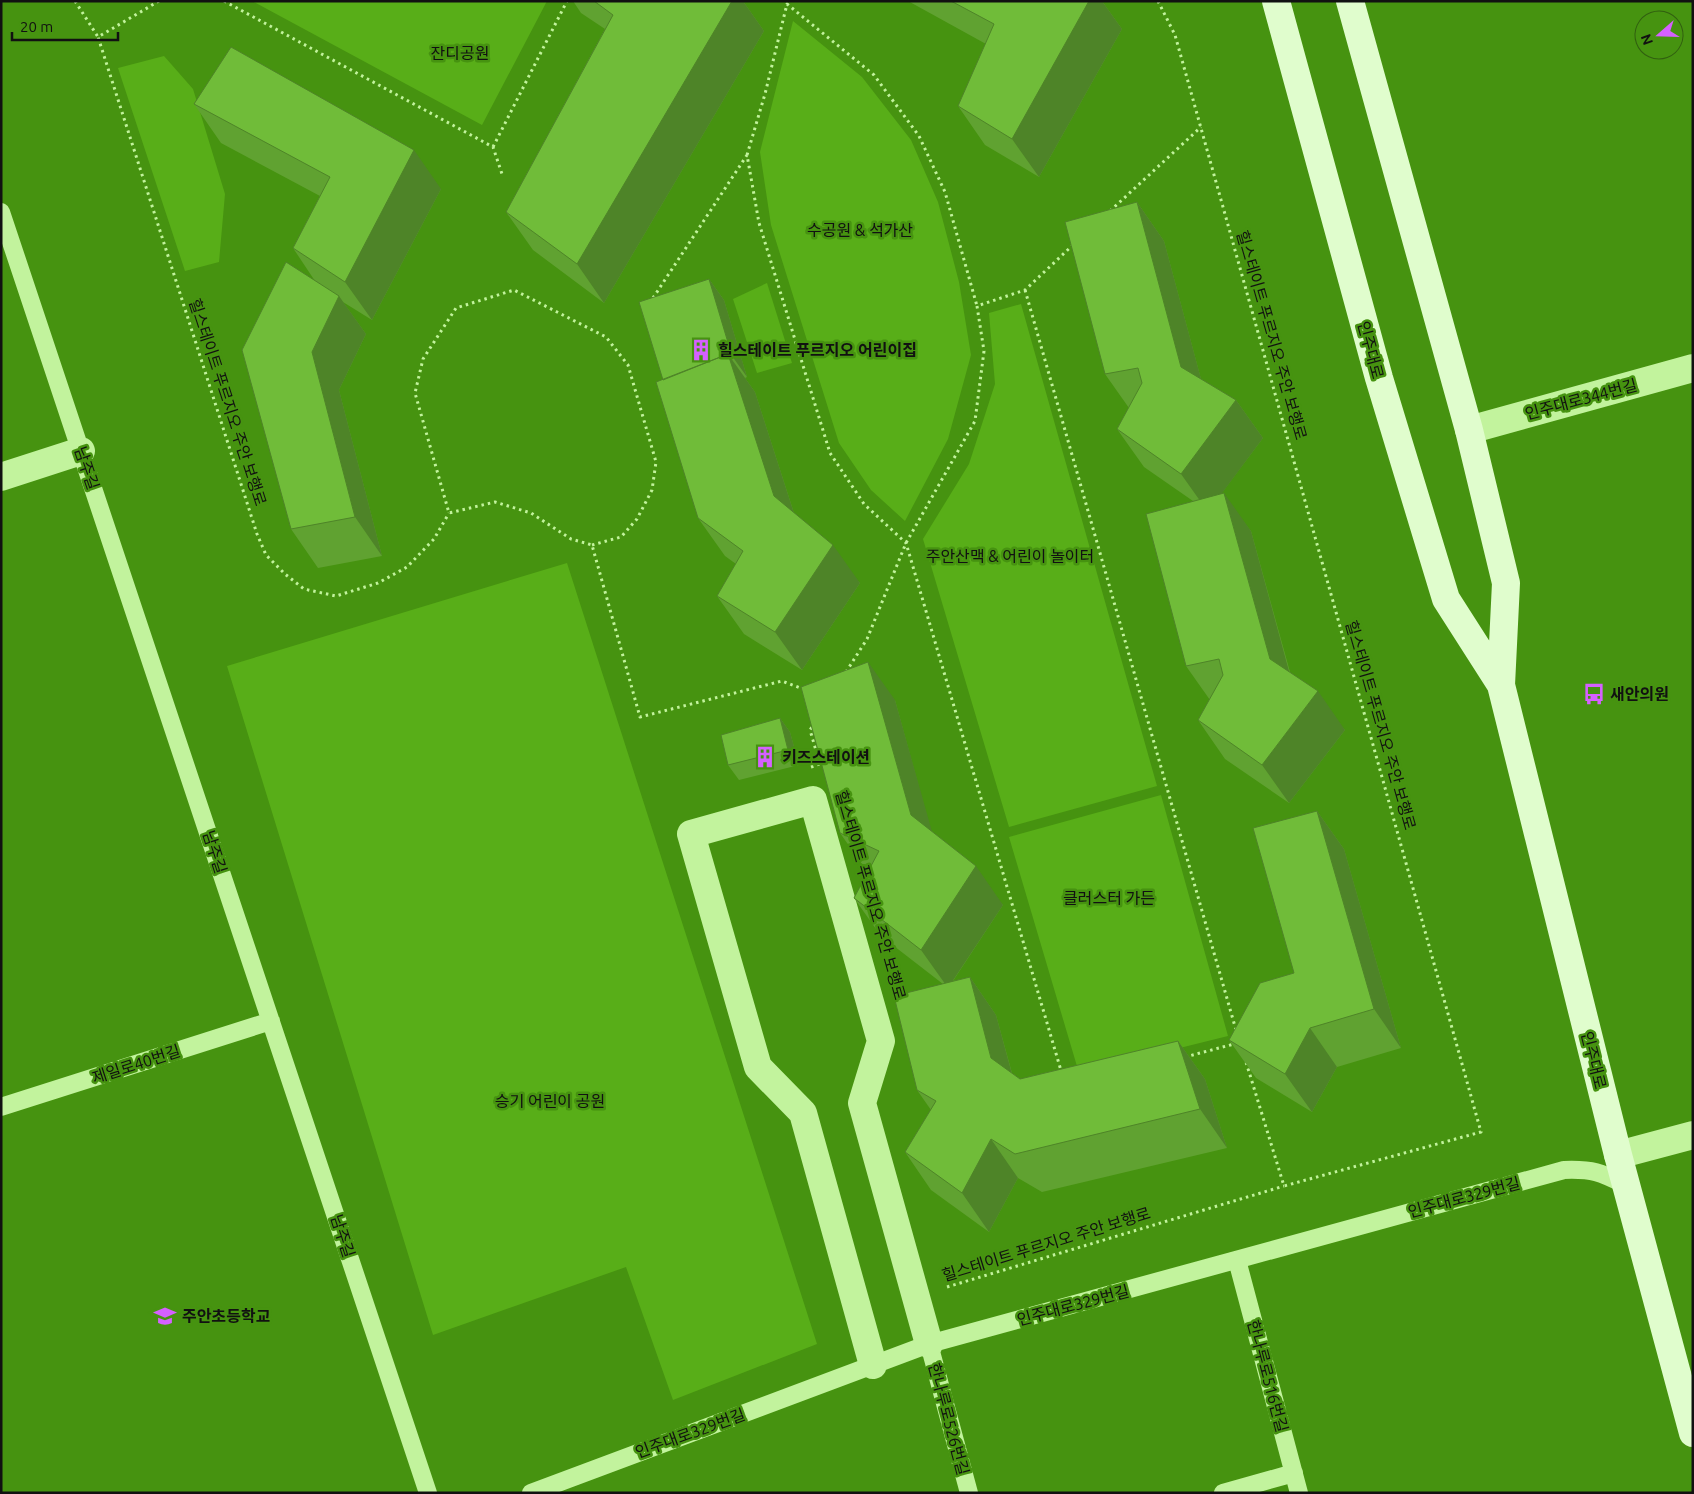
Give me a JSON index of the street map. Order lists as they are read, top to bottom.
{
  "streets": {
    "main road": ["인주대로"],
    "street": ["인주대로344번길"],
    "lane": [
      "남주길",
      "제일로40번길",
      "인주대로329번길",
      "한나루로516번길",
      "한나루로526번길"
    ],
    "path": ["힐스테이트 푸르지오 주안 보행로"]
  },
  "crossings": [
    ["인주대로", "인주대로344번길"],
    ["인주대로", "인주대로329번길"],
    ["남주길", "제일로40번길"],
    ["인주대로329번길", "한나루로516번길"],
    ["인주대로329번길", "한나루로526번길"]
  ],
  "parks": [
    "잔디공원",
    "수공원 & 석가산",
    "주안산맥 & 어린이 놀이터",
    "클러스터 가든",
    "승기 어린이 공원"
  ],
  "places": {
    "building": ["힐스테이트 푸르지오 어린이집", "키즈스테이션"],
    "bus stop": ["새안의원"],
    "school or university": ["주안초등학교"]
  },
  "scale_bar": "20 m",
  "north": "left"
}
